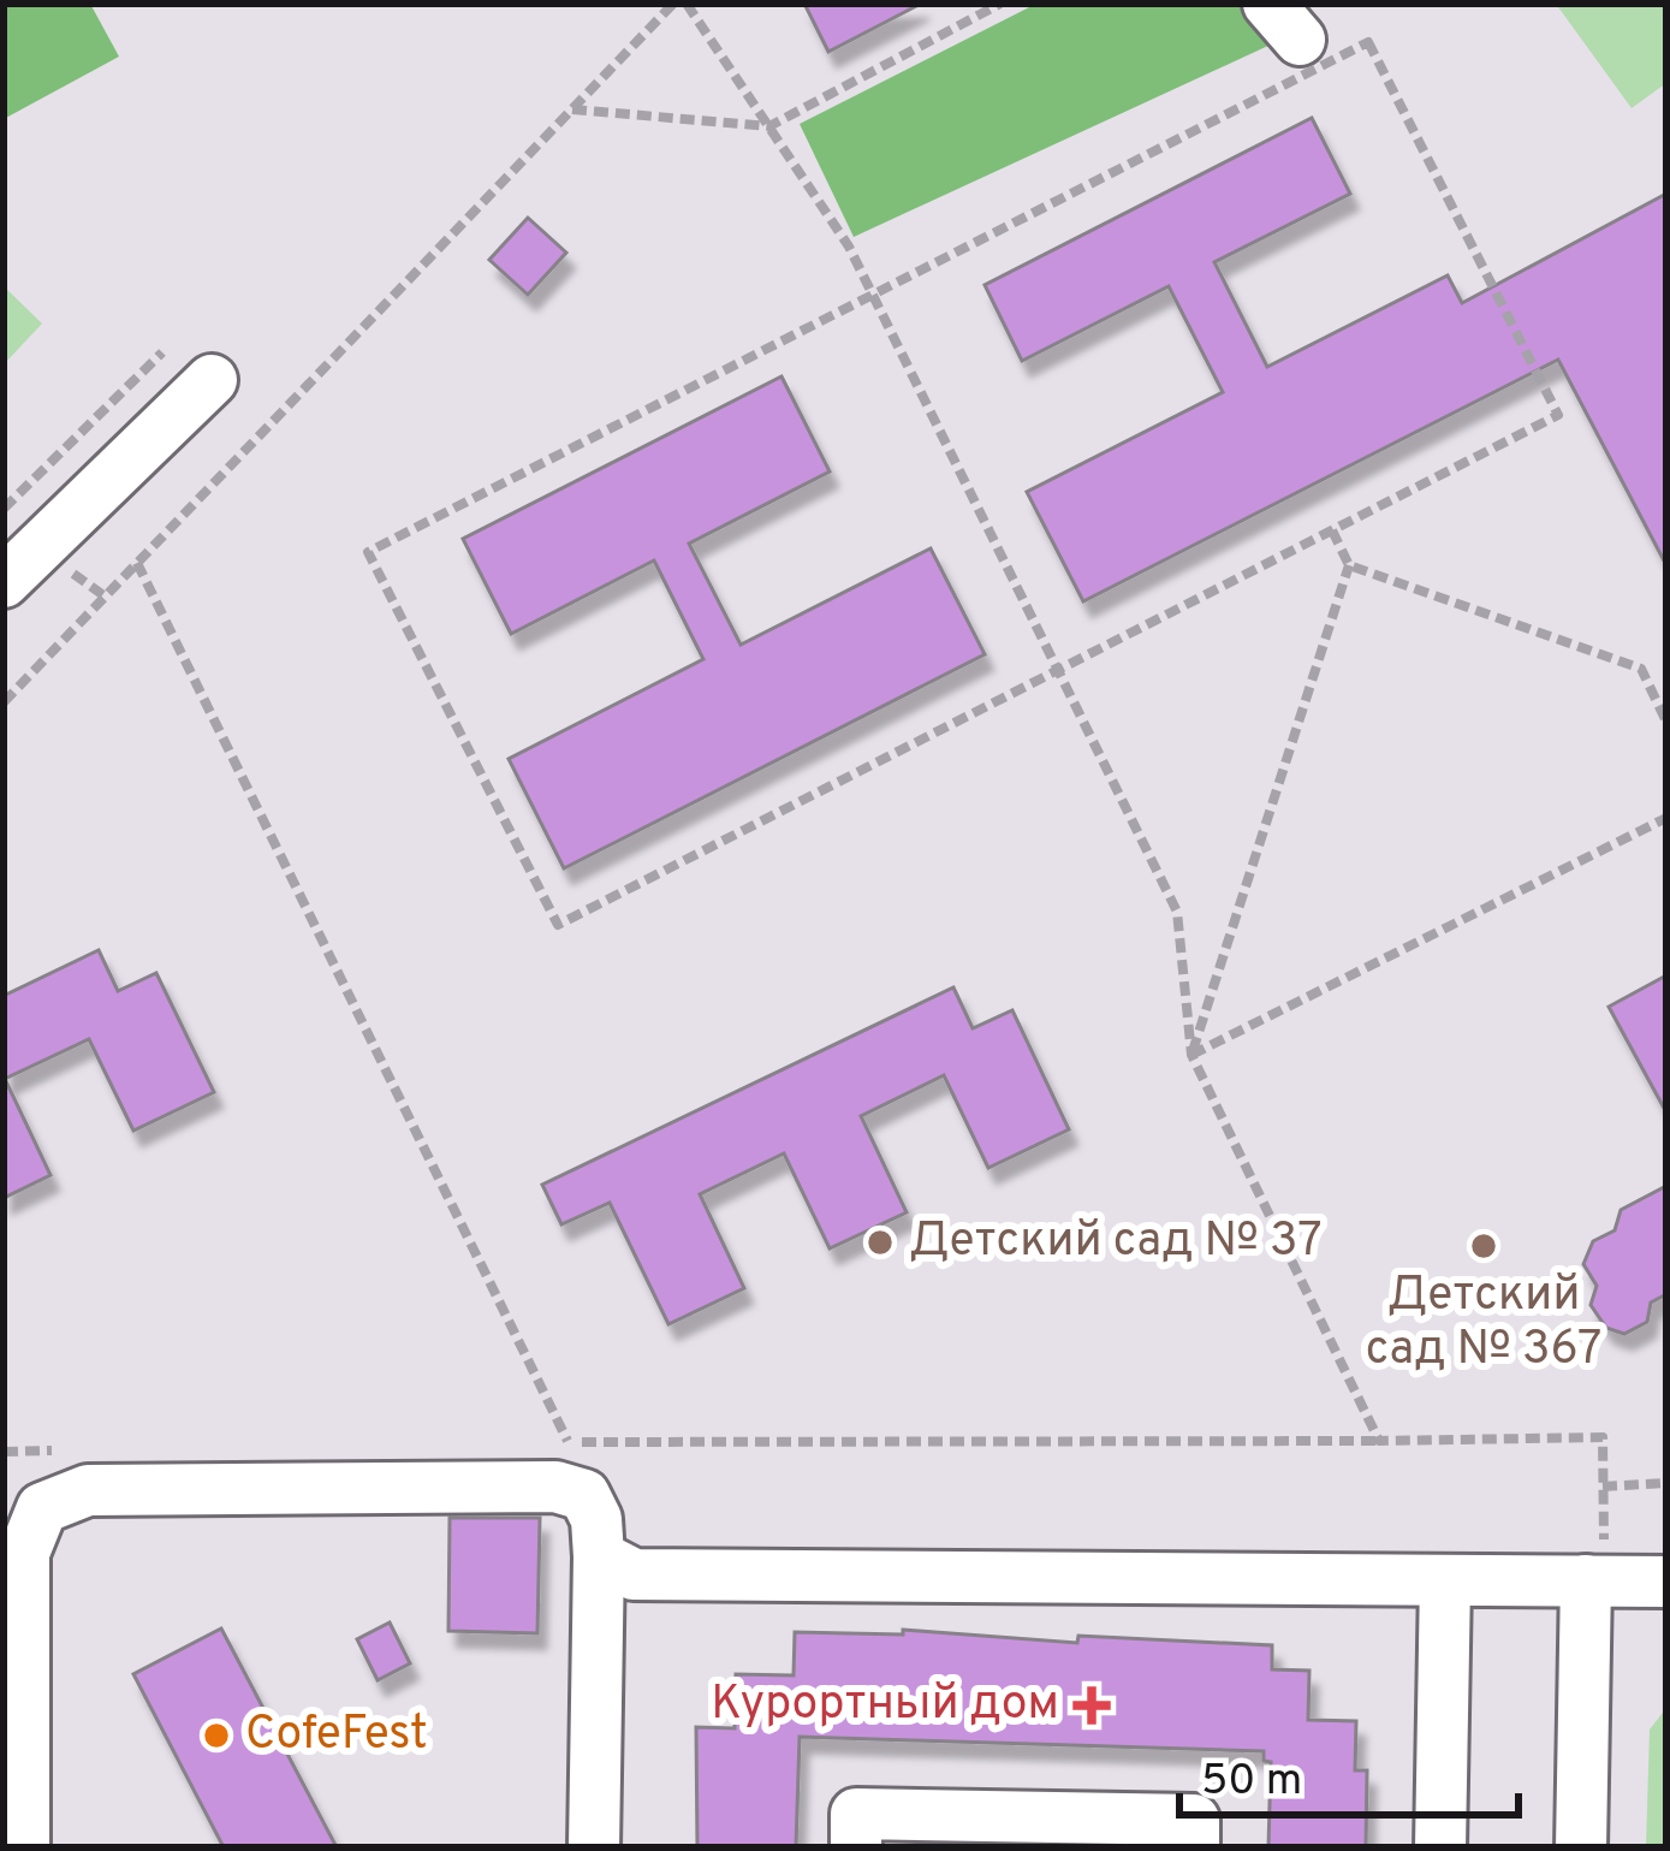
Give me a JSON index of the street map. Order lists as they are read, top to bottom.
{
  "places": {
    "other": ["Детский сад № 37", "Детский сад № 367", "CofeFest"],
    "health": ["Курортный дом"]
  },
  "scale_bar": "50 m"
}
